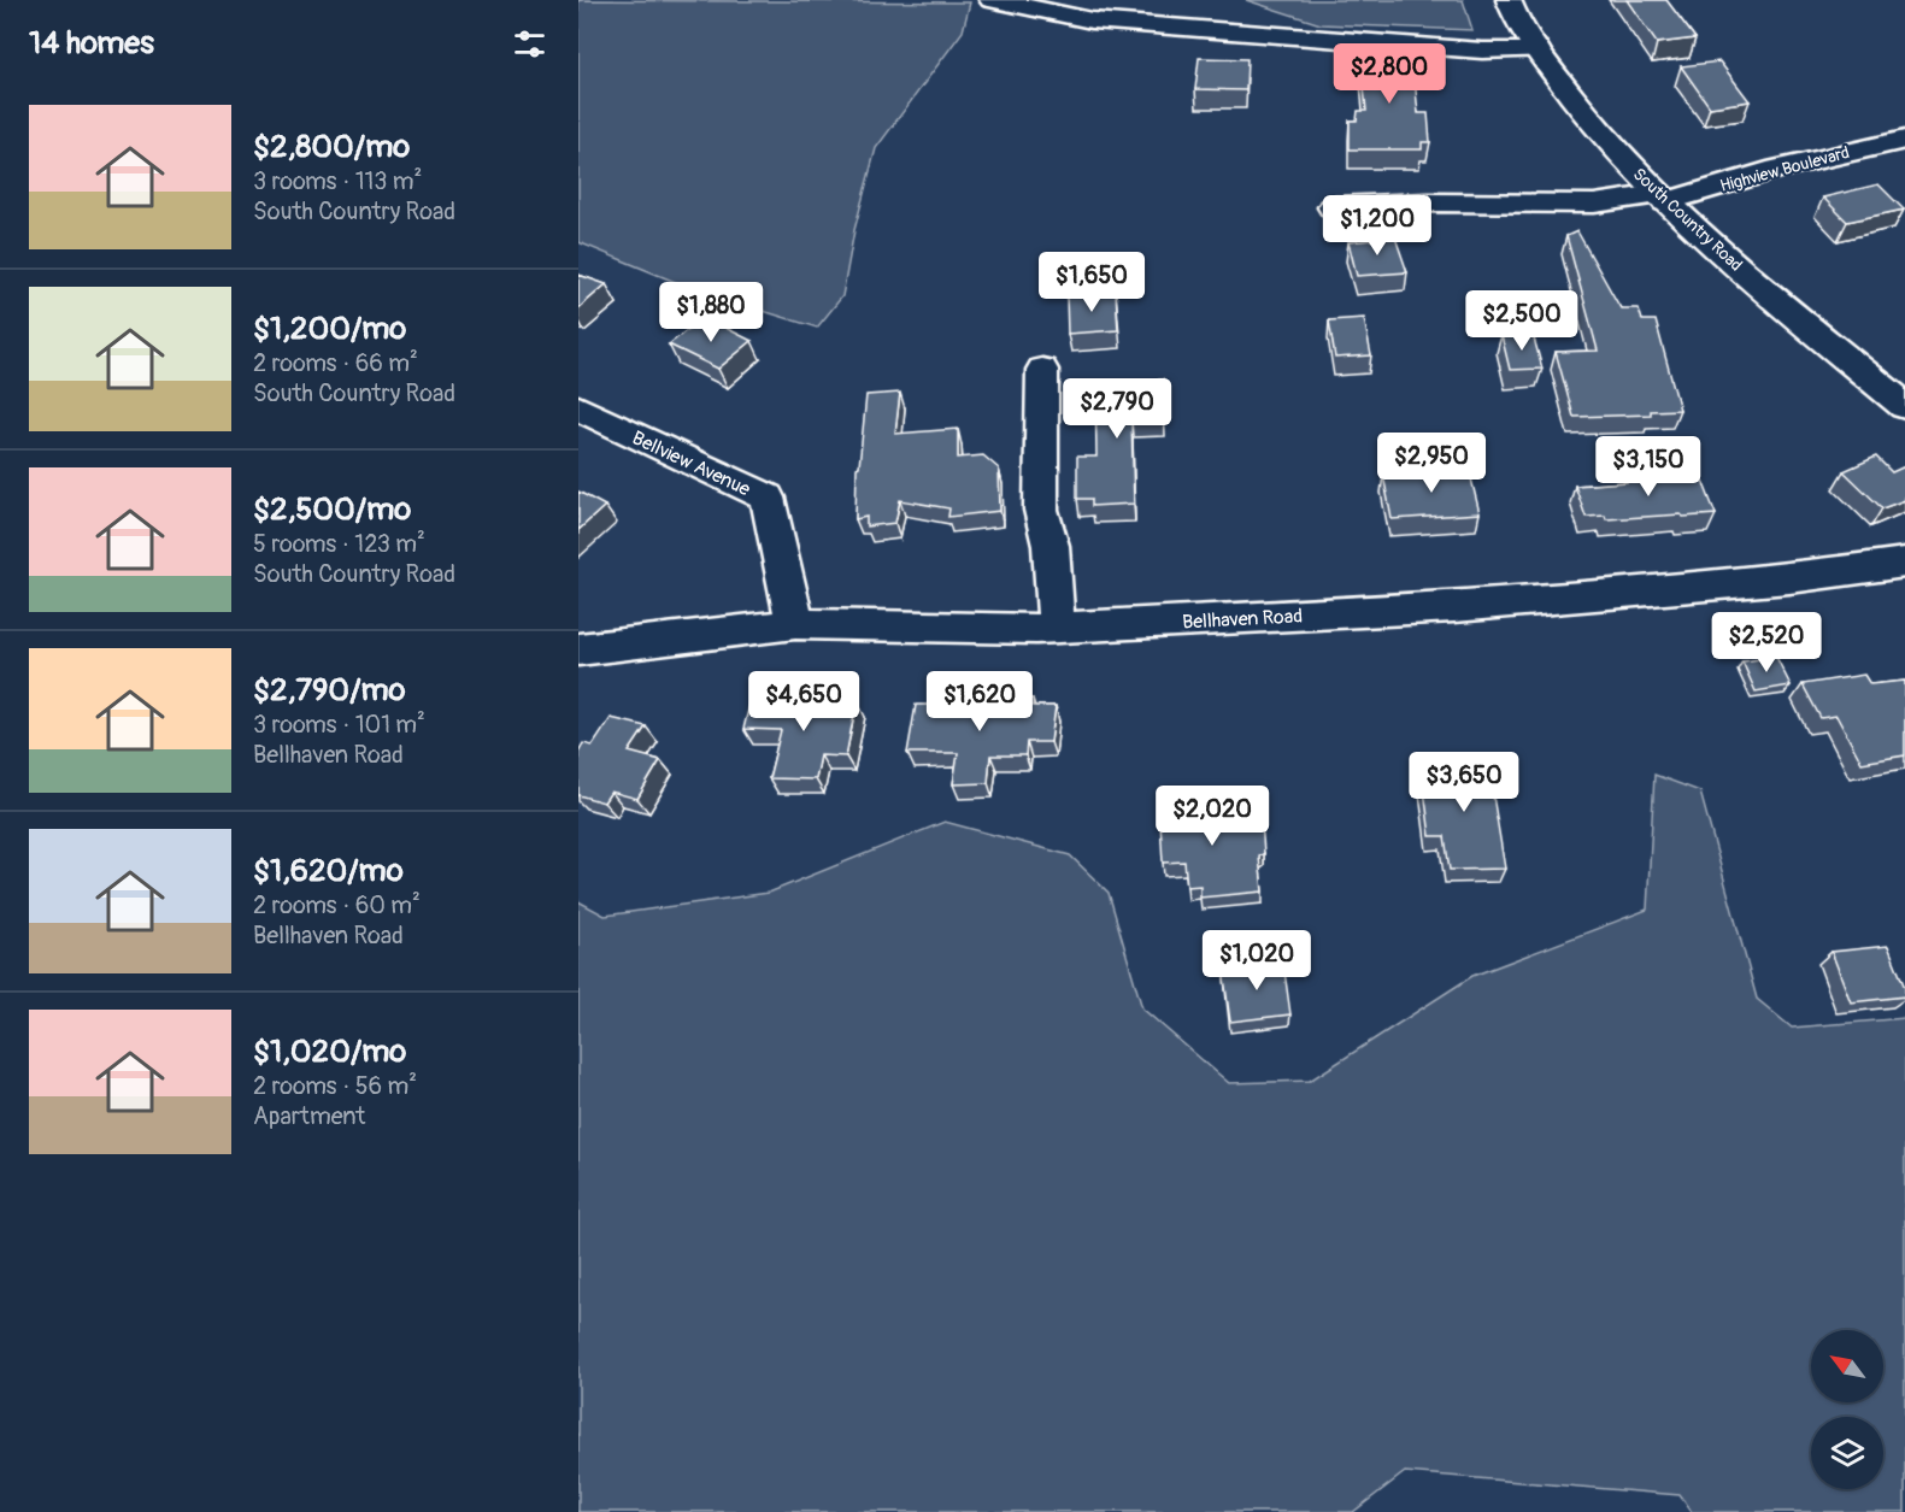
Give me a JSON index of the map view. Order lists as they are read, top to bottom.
{
  "streets": {
    "street": [
      "Highview Boulevard",
      "South Country Road",
      "Bellview Avenue",
      "Bellhaven Road"
    ]
  },
  "crossings": [
    ["Highview Boulevard", "South Country Road"],
    ["Bellview Avenue", "Bellhaven Road"]
  ],
  "north": "top left",
  "page": {
    "heading": "14 homes",
    "price": [
      "$2,800",
      "$1,200",
      "$1,650",
      "$1,880",
      "$2,500",
      "$2,790",
      "$2,950",
      "$3,150",
      "$2,520",
      "$4,650",
      "$1,620",
      "$3,650",
      "$2,020",
      "$1,020"
    ],
    "list": [
      {
        "name": "$2,800/mo",
        "note": "3 rooms · 113 m² · South Country Road"
      },
      {
        "name": "$1,200/mo",
        "note": "2 rooms · 66 m² · South Country Road"
      },
      {
        "name": "$2,500/mo",
        "note": "5 rooms · 123 m² · South Country Road"
      },
      {
        "name": "$2,790/mo",
        "note": "3 rooms · 101 m² · Bellhaven Road"
      },
      {
        "name": "$1,620/mo",
        "note": "2 rooms · 60 m² · Bellhaven Road"
      },
      {
        "name": "$1,020/mo",
        "note": "2 rooms · 56 m² · Apartment"
      }
    ]
  }
}
